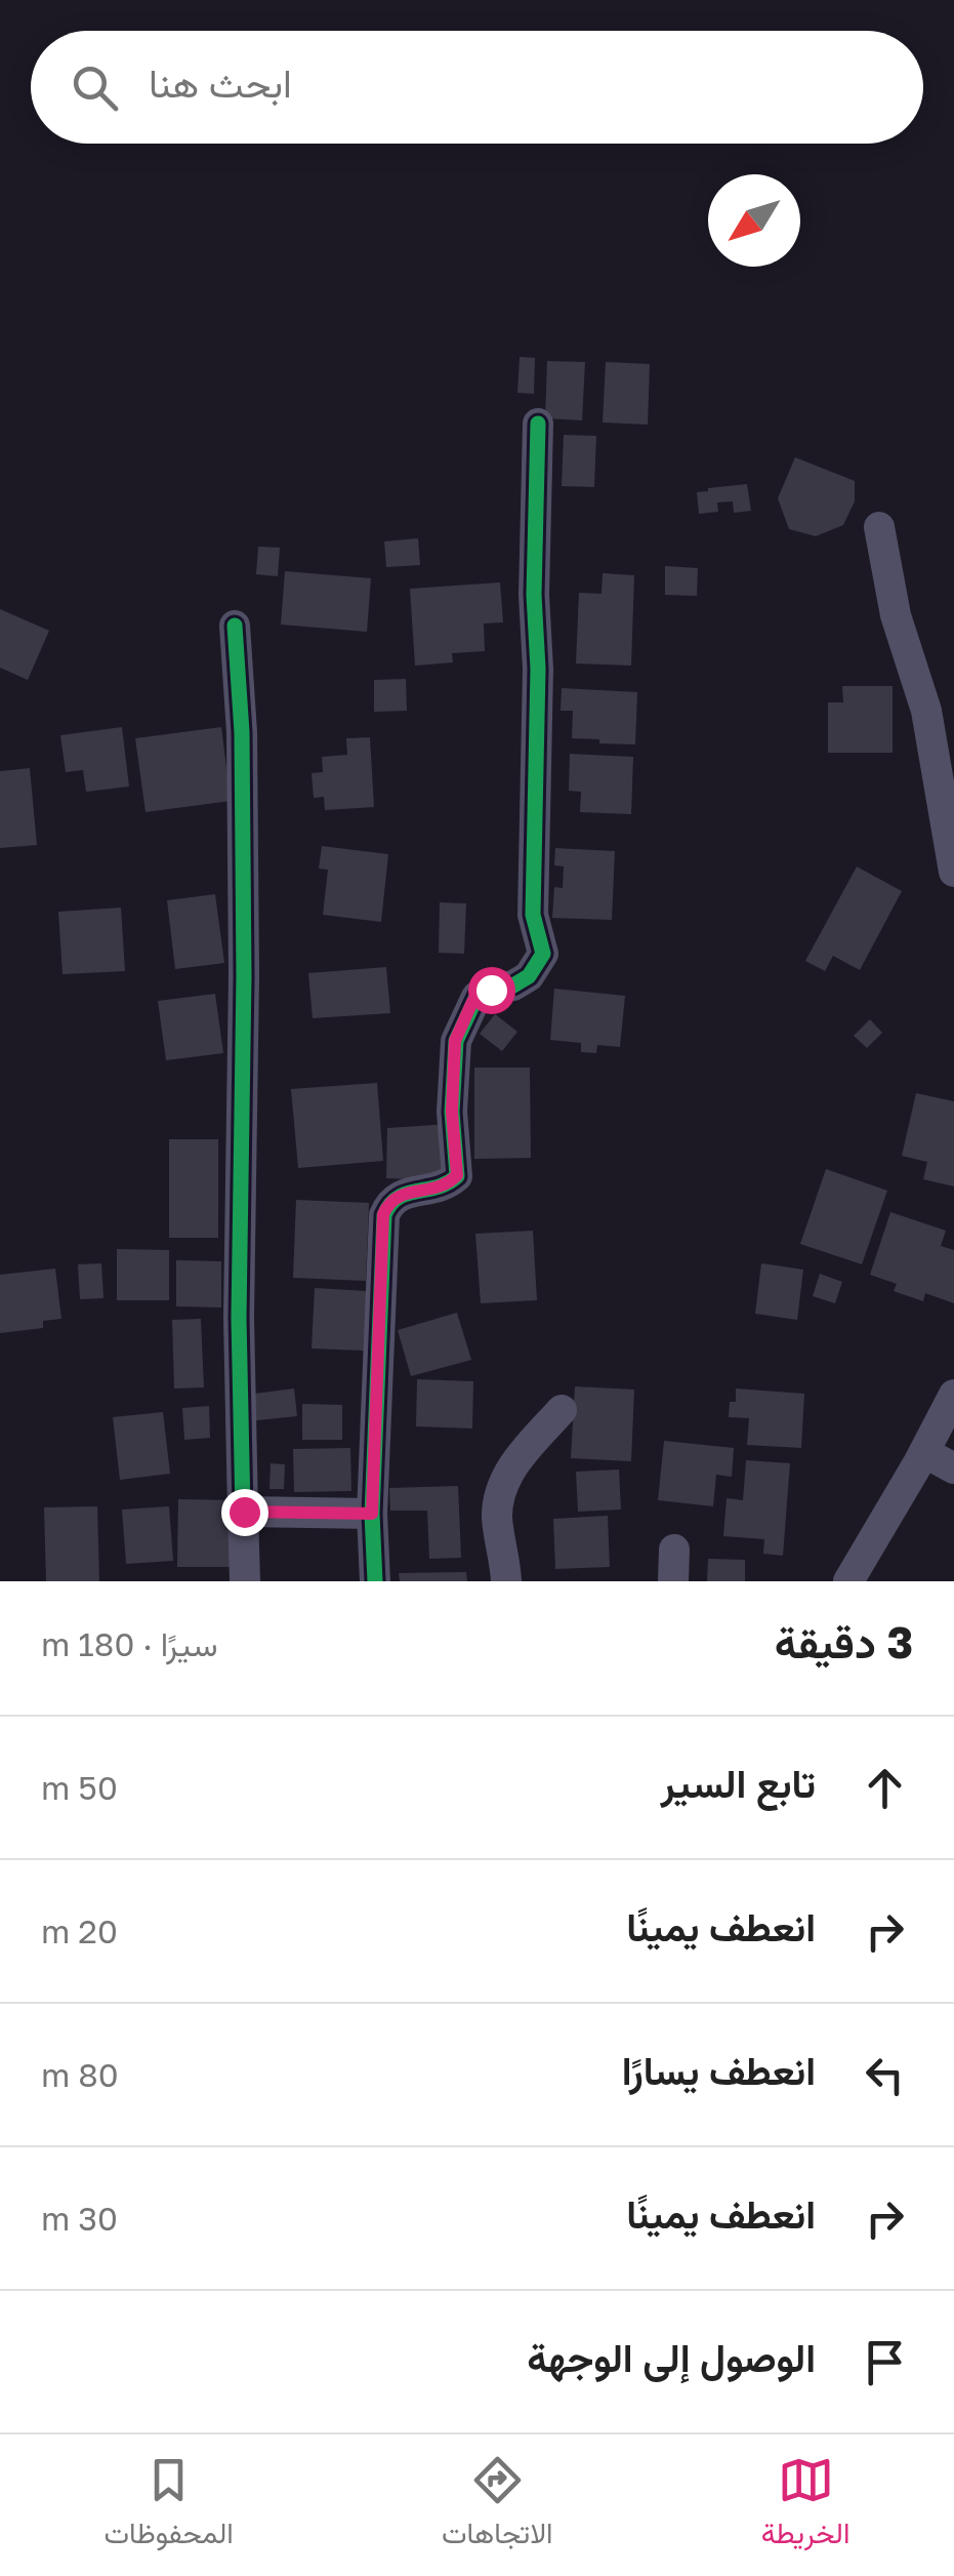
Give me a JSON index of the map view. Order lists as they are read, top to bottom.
{
  "north": "bottom left",
  "page": {
    "search": "ابحث هنا",
    "heading": ["3 دقيقة", "سيرًا · 180 m"],
    "list": [
      ["تابع السير", "50 m"],
      ["انعطف يمينًا", "20 m"],
      ["انعطف يسارًا", "80 m"],
      ["انعطف يمينًا", "30 m"],
      "الوصول إلى الوجهة"
    ],
    "nav": ["الخريطة", "الاتجاهات", "المحفوظات"]
  }
}
